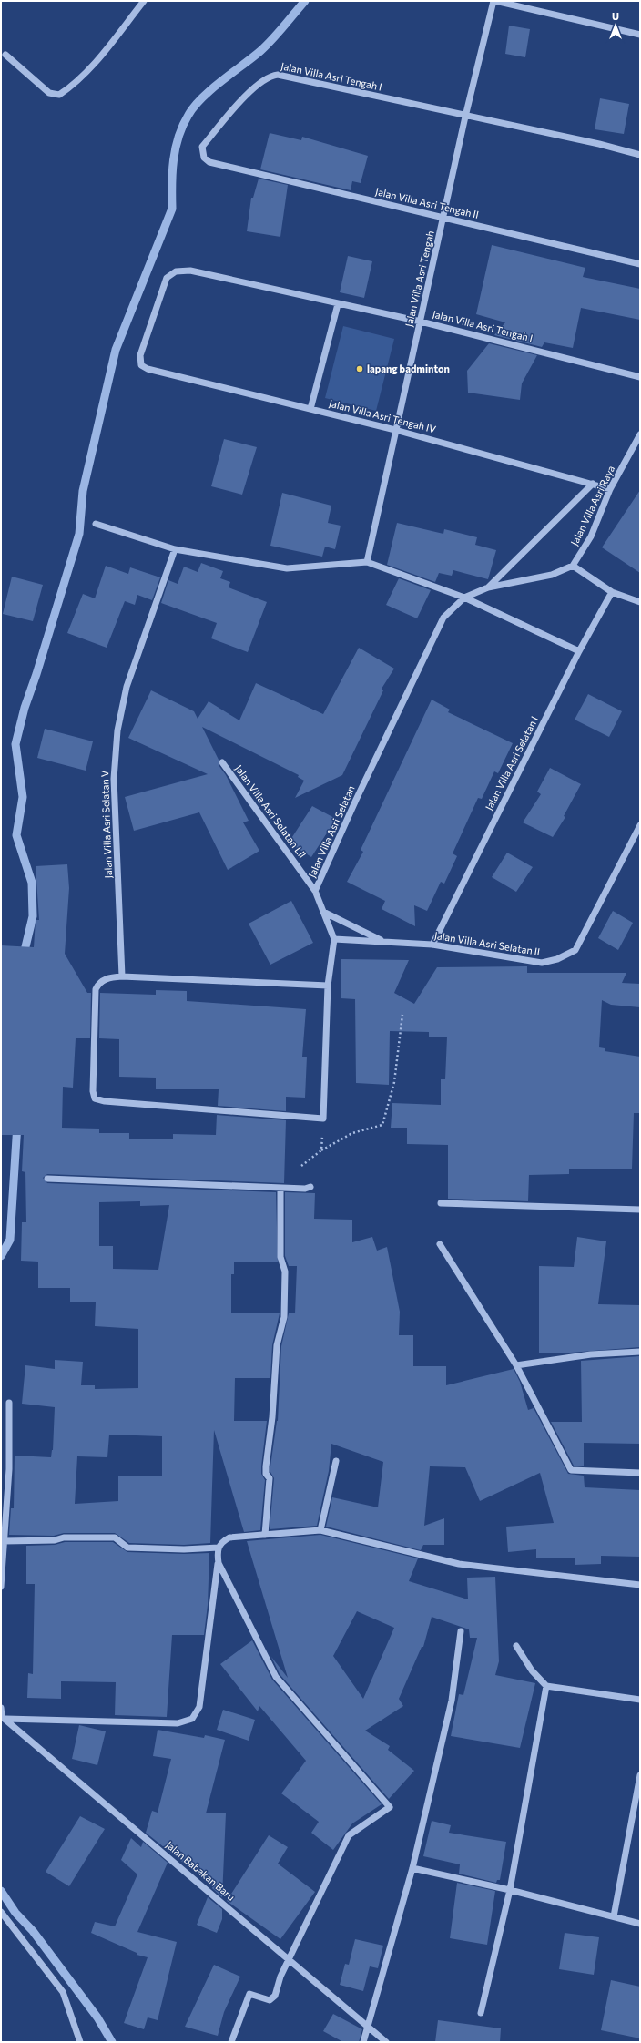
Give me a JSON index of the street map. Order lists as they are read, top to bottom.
{
  "streets": {
    "street": [
      "Jalan Villa Asri Tengah I",
      "Jalan Villa Asri Tengah II",
      "Jalan Villa Asri Tengah",
      "Jalan Villa Asri Tengah IV",
      "Jalan Villa Asri Raya",
      "Jalan Villa Asri Selatan I",
      "Jalan Villa Asri Selatan Lll",
      "Jalan Villa Asri Selatan V",
      "Jalan Villa Asri Selatan",
      "Jalan Villa Asri Selatan II",
      "Jalan Babakan Baru"
    ]
  },
  "crossings": [
    ["Jalan Villa Asri Tengah I", "Jalan Villa Asri Tengah II"],
    ["Jalan Villa Asri Tengah I", "Jalan Villa Asri Tengah"],
    ["Jalan Villa Asri Tengah I", "Jalan Villa Asri Tengah IV"],
    ["Jalan Villa Asri Tengah II", "Jalan Villa Asri Tengah"],
    ["Jalan Villa Asri Tengah", "Jalan Villa Asri Tengah IV"],
    ["Jalan Villa Asri Tengah IV", "Jalan Villa Asri Raya"],
    ["Jalan Villa Asri Selatan I", "Jalan Villa Asri Selatan II"],
    ["Jalan Villa Asri Selatan Lll", "Jalan Villa Asri Selatan"],
    ["Jalan Villa Asri Selatan V", "Jalan Villa Asri Selatan"],
    ["Jalan Villa Asri Selatan", "Jalan Villa Asri Selatan II"]
  ],
  "places": ["lapang badminton"],
  "north": "top"
}
